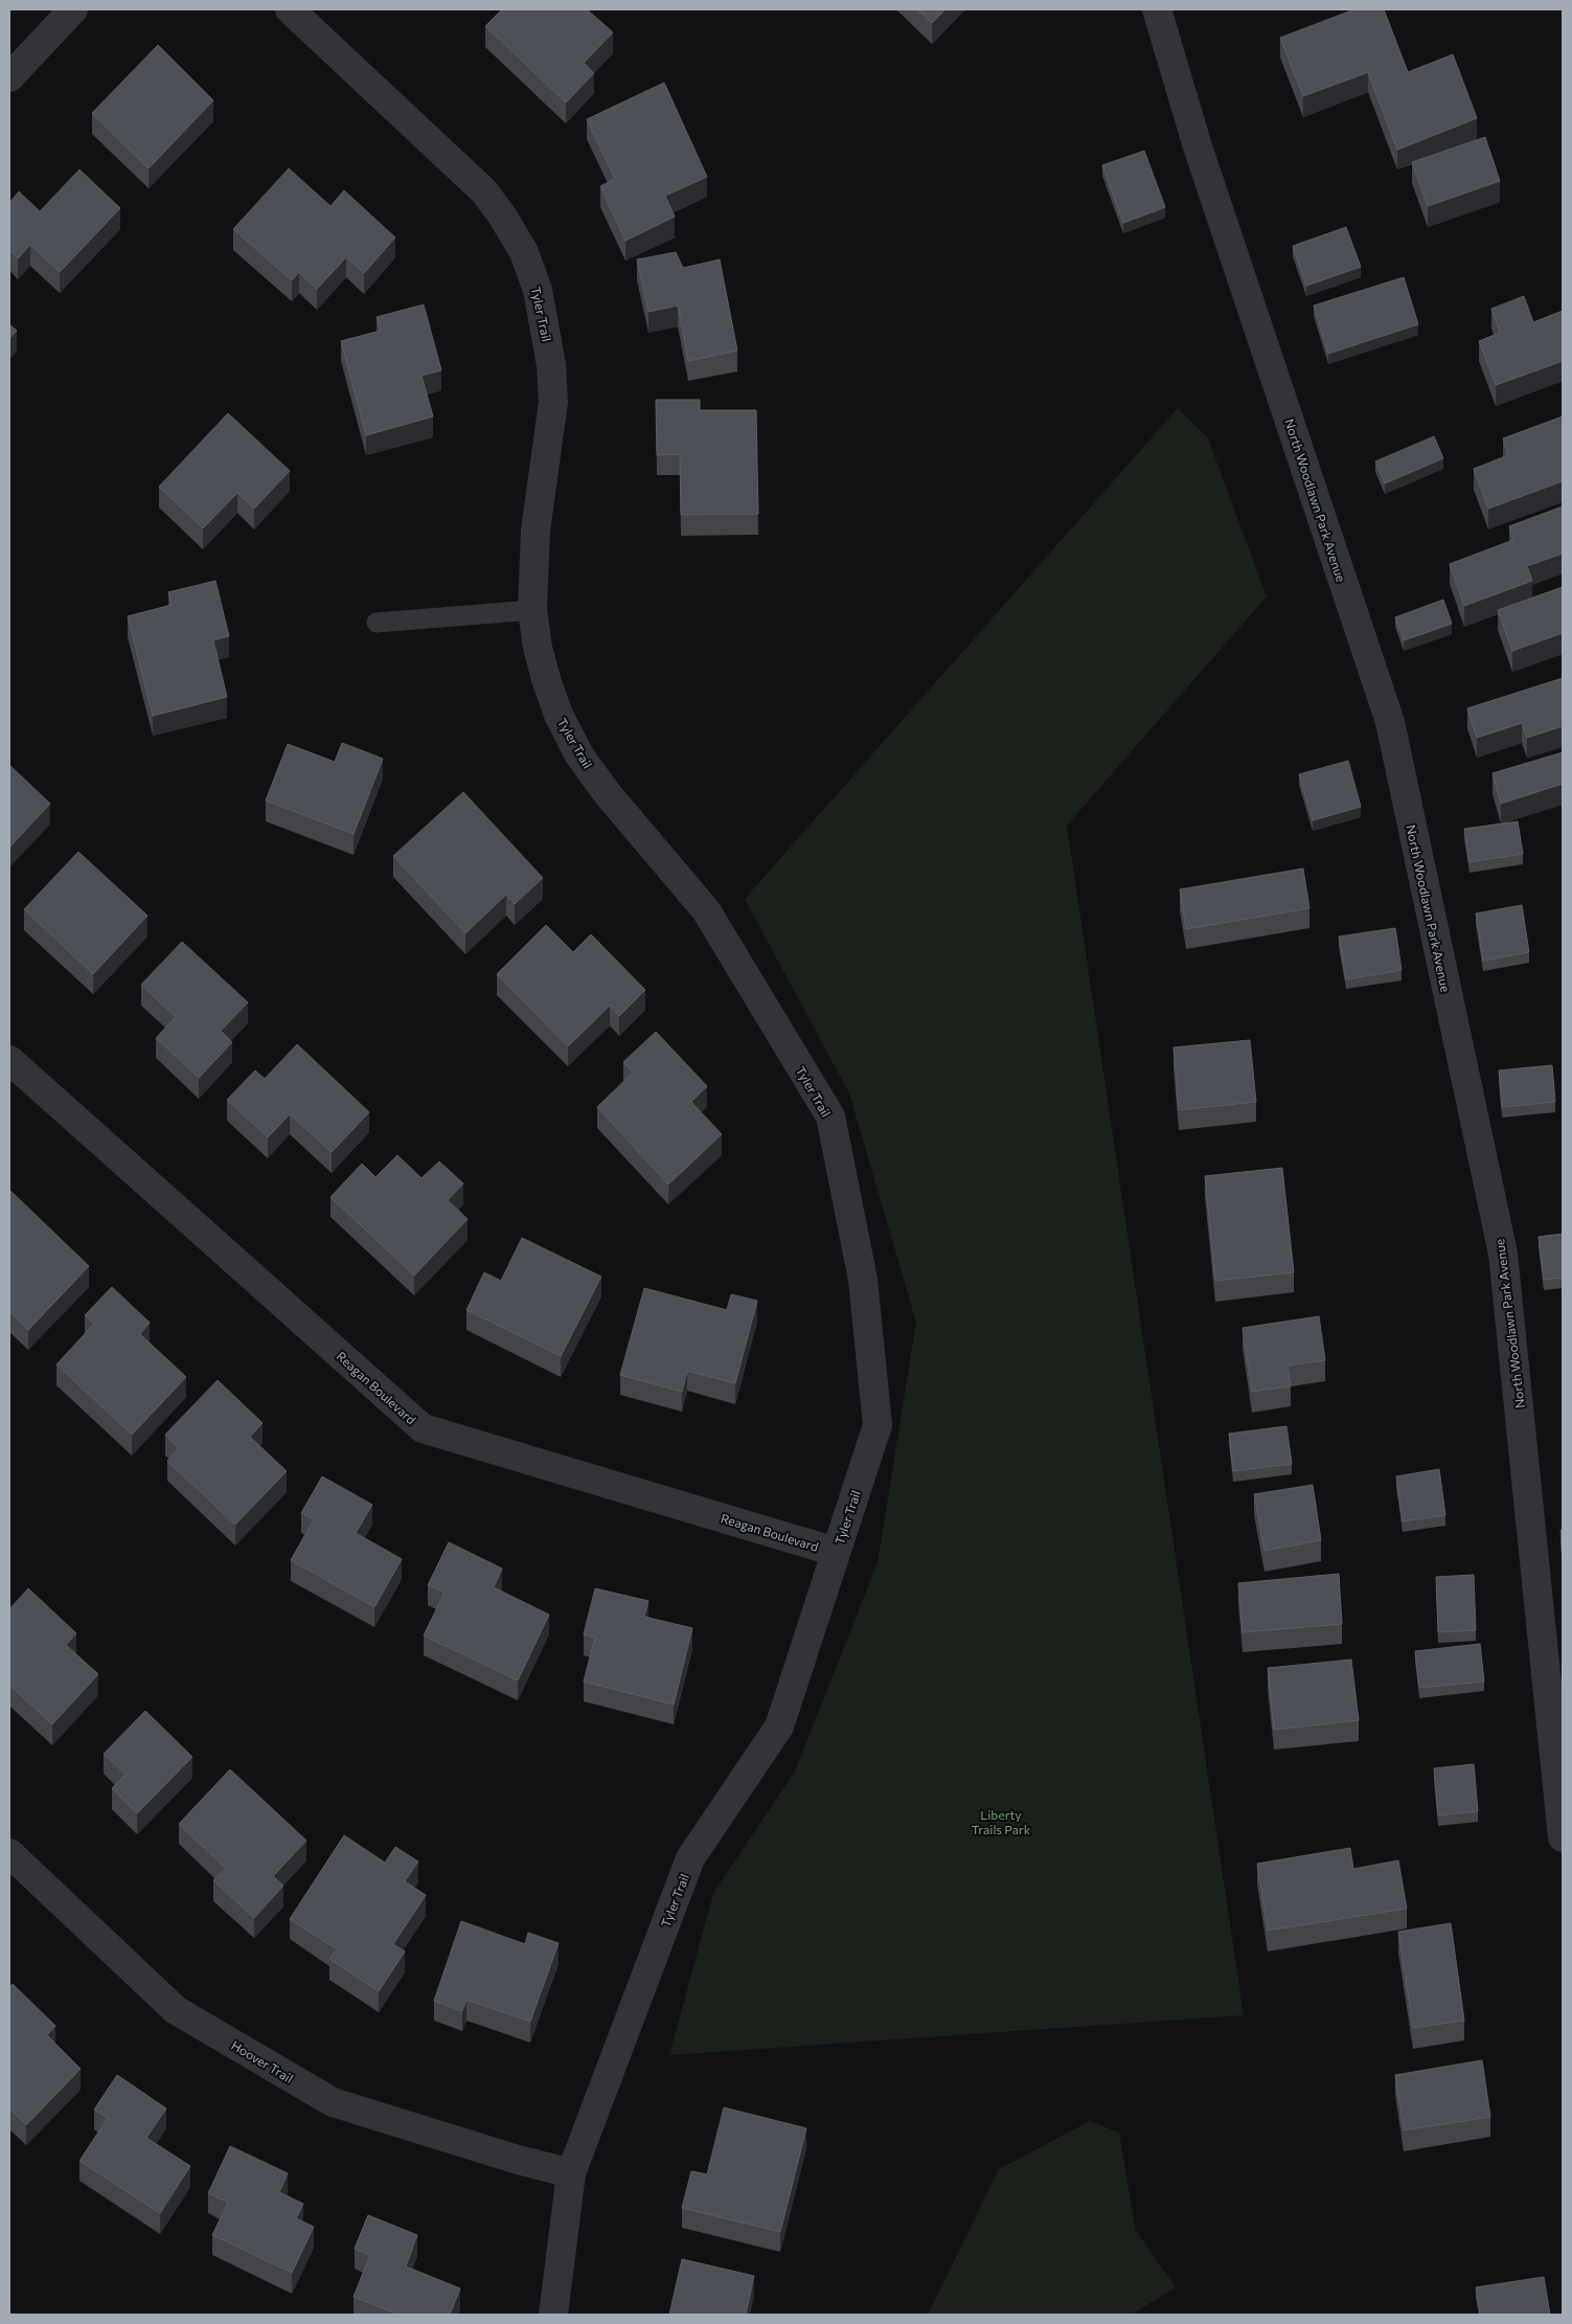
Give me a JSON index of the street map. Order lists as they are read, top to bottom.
{
  "streets": {
    "street": [
      "Tyler Trail",
      "North Woodlawn Park Avenue",
      "Reagan Boulevard",
      "Hoover Trail"
    ]
  },
  "crossings": [
    ["Tyler Trail", "Reagan Boulevard"],
    ["Tyler Trail", "Hoover Trail"]
  ],
  "parks": ["Liberty Trails Park"]
}
